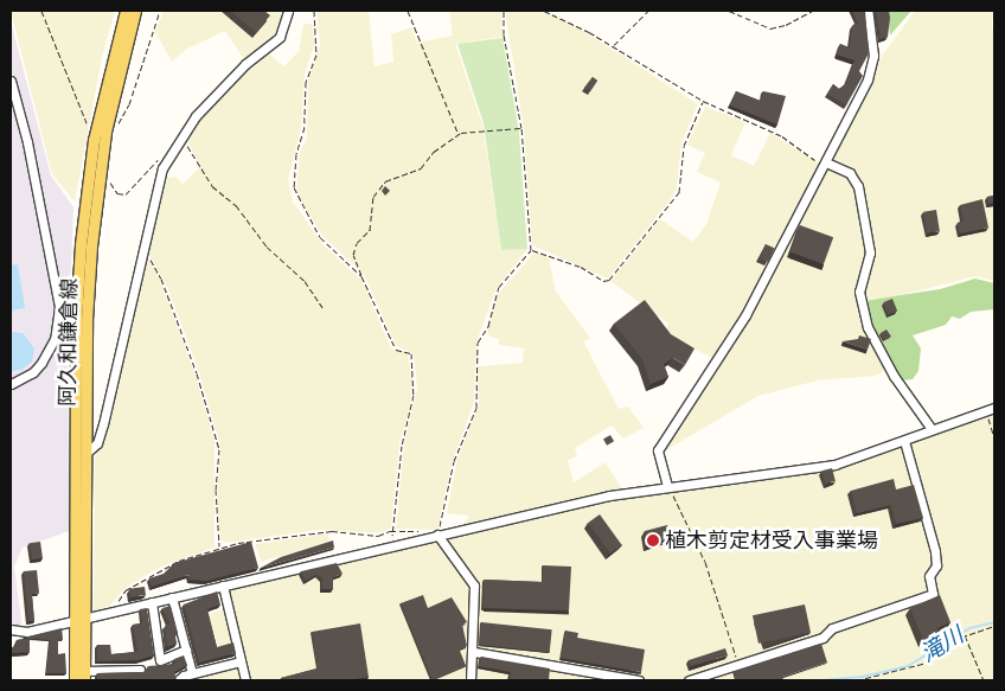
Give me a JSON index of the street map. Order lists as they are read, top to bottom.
{
  "streets": {
    "main road": ["阿久和鎌倉線"]
  },
  "water": ["滝川"],
  "places": ["植木剪定材受入事業場"]
}
